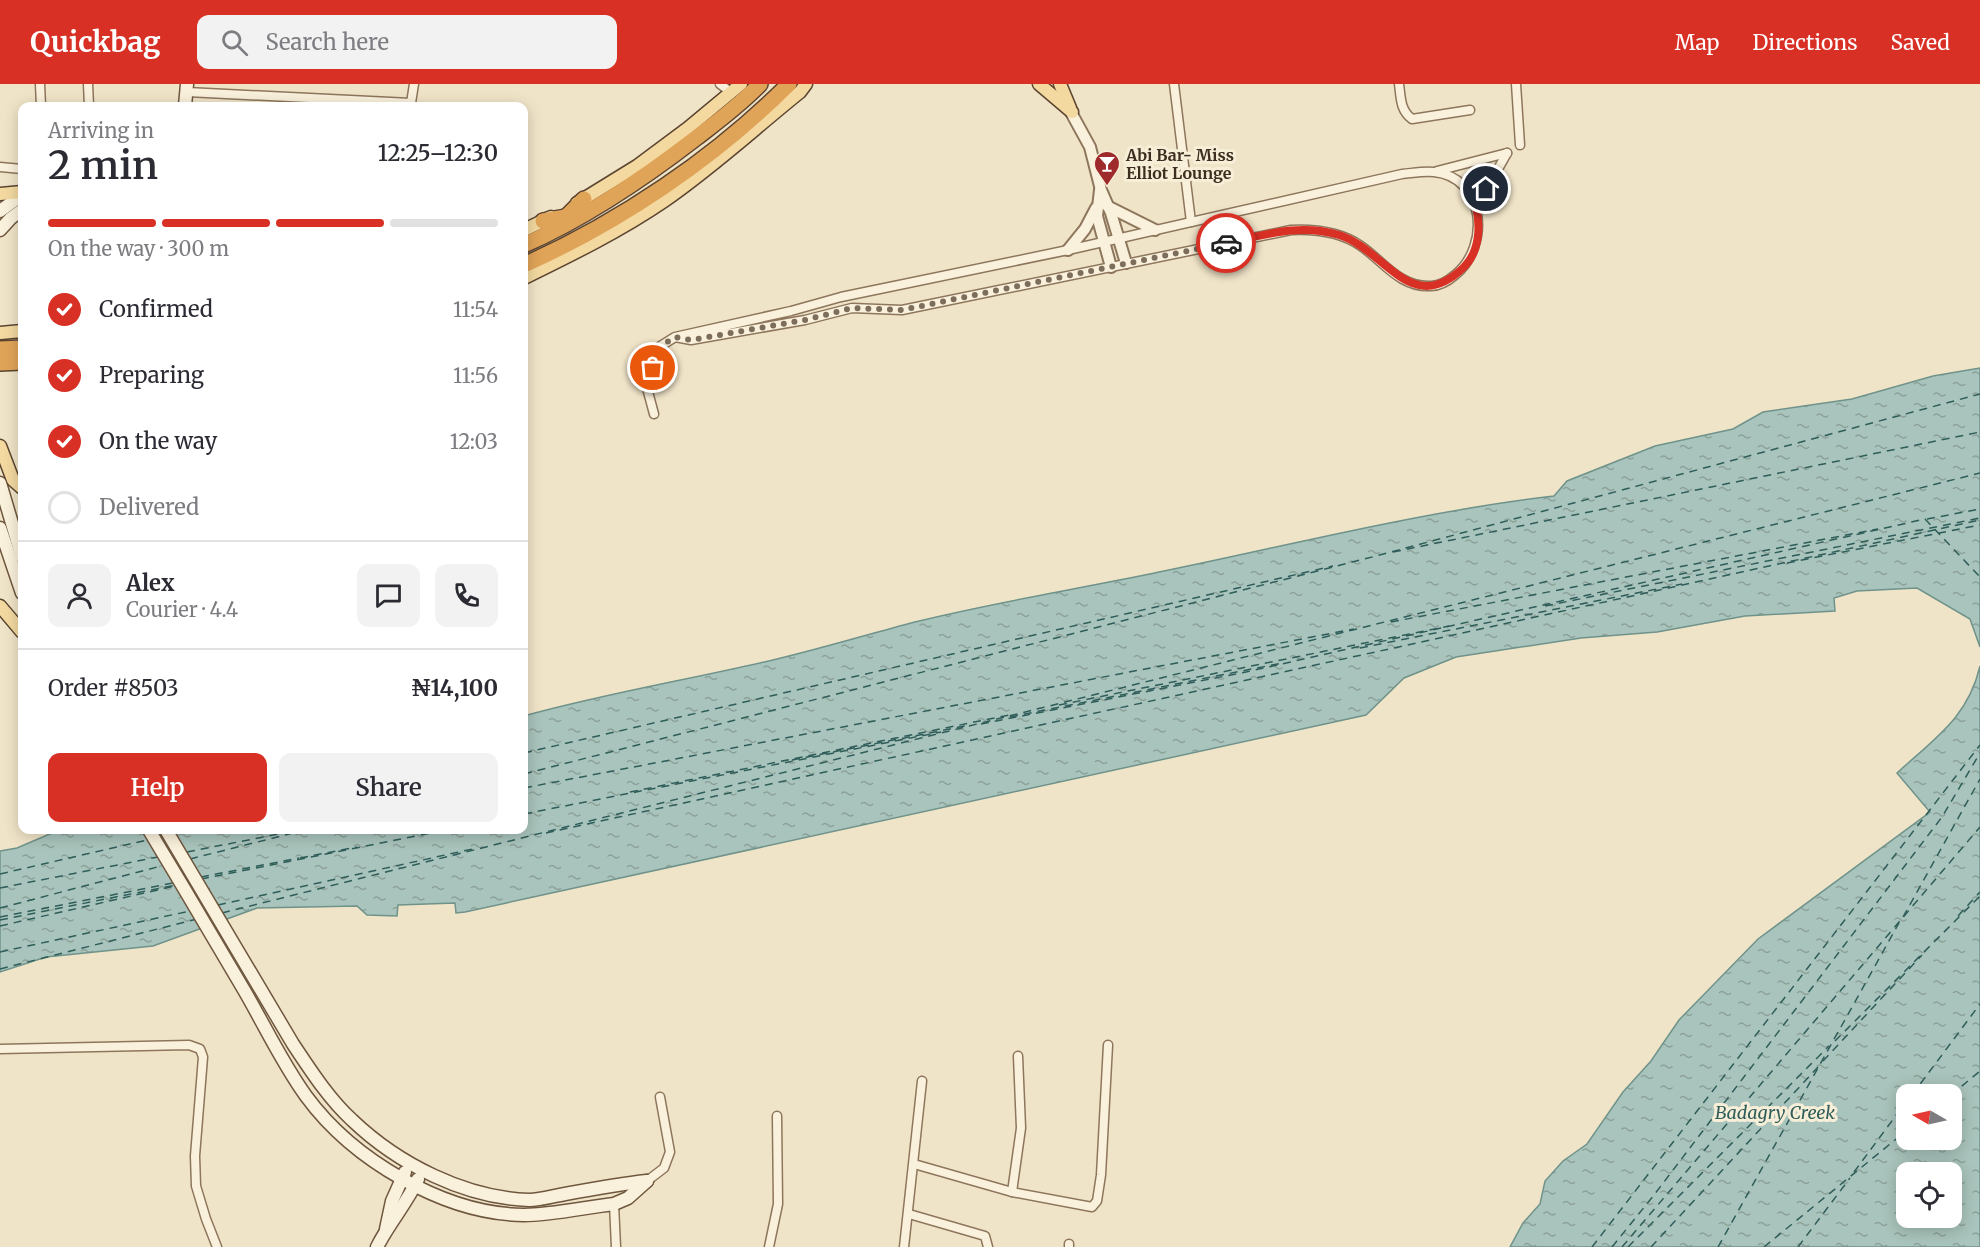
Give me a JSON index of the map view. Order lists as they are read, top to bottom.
{
  "water": ["Badagry Creek"],
  "places": {
    "bar": ["Abi Bar- Miss Elliot Lounge"]
  },
  "north": "left",
  "page": {
    "header": "Quickbag",
    "search": "Search here",
    "nav": ["Map", "Directions", "Saved"],
    "heading": ["2 min", "Arriving in", "12:25–12:30"],
    "panel": [
      "Alex",
      "Courier · 4.4",
      "Order #8503",
      "₦14,100"
    ],
    "bar": "On the way · 300 m",
    "list": [
      ["Confirmed", "11:54"],
      ["Preparing", "11:56"],
      ["On the way", "12:03"],
      "Delivered"
    ],
    "buttons": ["Help", "Share"]
  }
}
